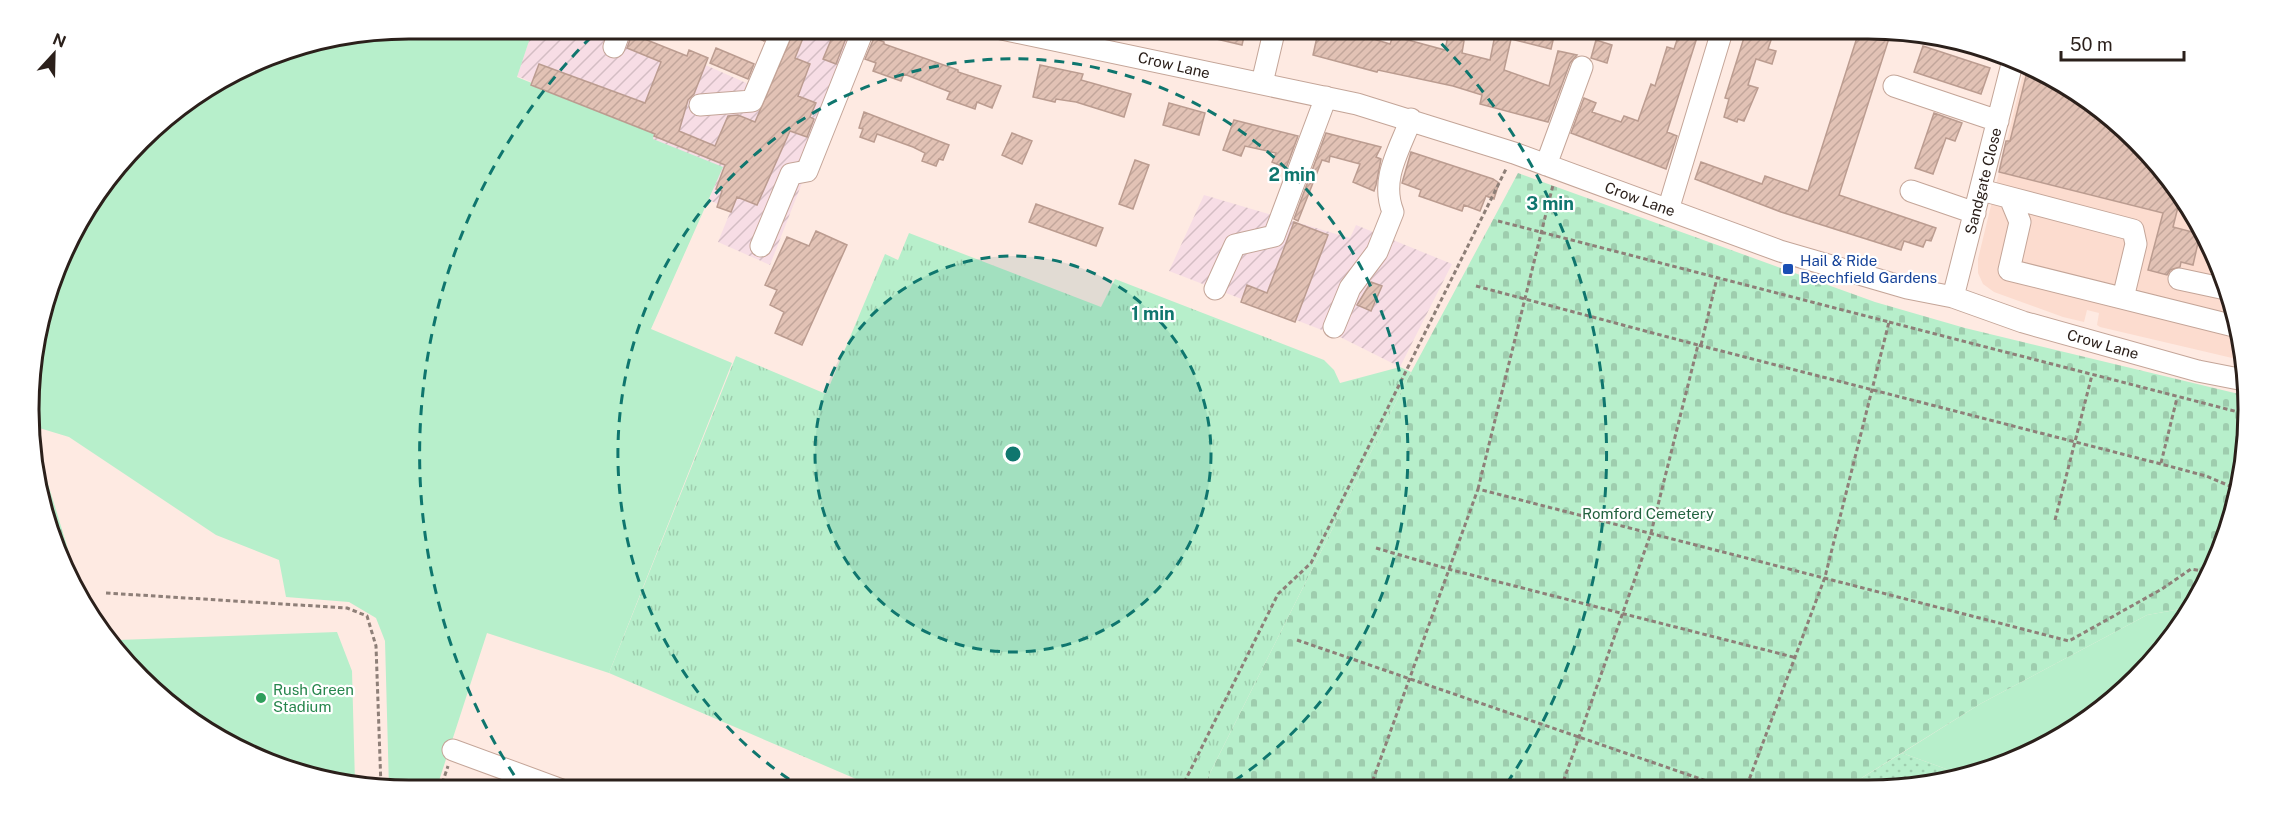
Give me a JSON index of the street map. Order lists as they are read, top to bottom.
{
  "streets": {
    "street": ["Crow Lane", "Sandgate Close"]
  },
  "crossings": [
    ["Crow Lane", "Sandgate Close"]
  ],
  "parks": ["Romford Cemetery"],
  "places": {
    "transit": ["Hail & Ride Beechfield Gardens"],
    "other": ["Rush Green Stadium"]
  },
  "scale_bar": "50 m",
  "north": "top",
  "rings": ["2 min", "3 min", "1 min"]
}
